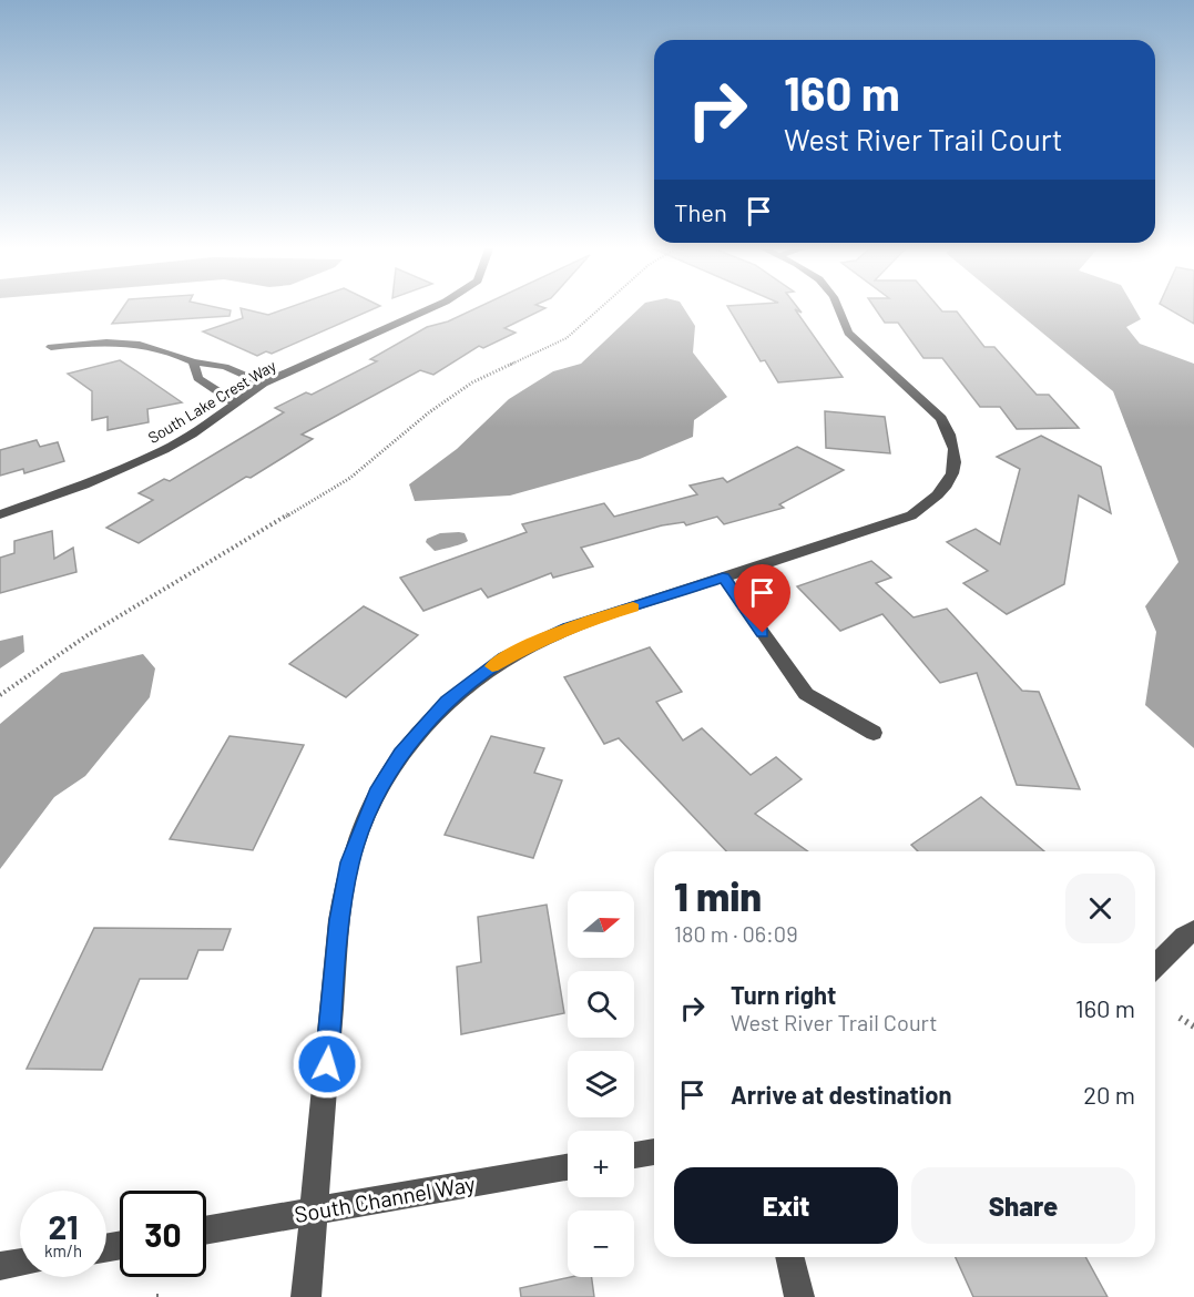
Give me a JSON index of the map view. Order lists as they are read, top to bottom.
{
  "streets": {
    "street": ["South Lake Crest Way", "South Channel Way"]
  },
  "north": "right",
  "page": {
    "turn": ["160 m", "West River Trail Court"],
    "then": "Then",
    "heading": ["1 min", "180 m · 06:09"],
    "map_buttons": ["+", "−"],
    "list": [
      {
        "name": "Turn right",
        "note": "West River Trail Court",
        "value": "160 m"
      },
      {
        "name": "Arrive at destination",
        "value": "20 m"
      }
    ],
    "buttons": ["Exit", "Share"],
    "speed": "21 km/h",
    "limit": "30"
  }
}
